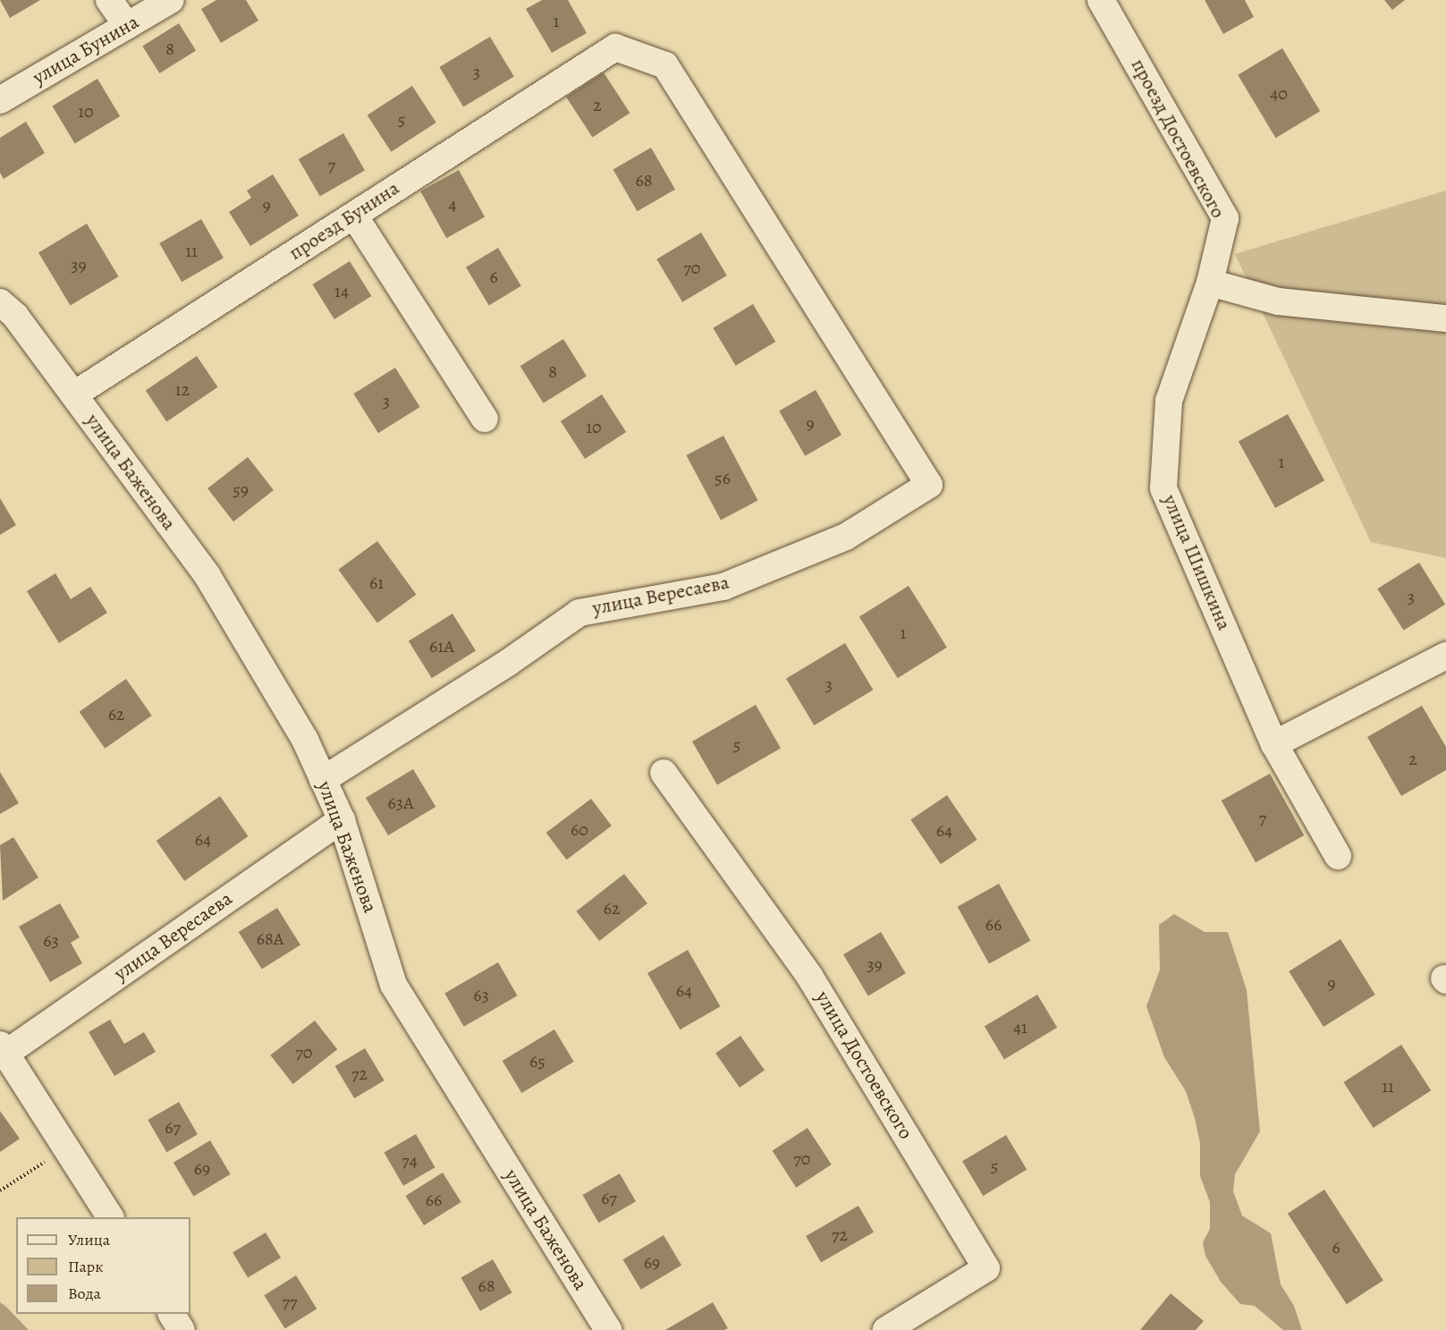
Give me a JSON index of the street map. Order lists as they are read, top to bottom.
{
  "streets": {
    "street": [
      "улица Бунина",
      "проезд Достоевского",
      "проезд Бунина",
      "улица Баженова",
      "улица Шишкина",
      "улица Вересаева",
      "улица Достоевского"
    ]
  },
  "crossings": [
    ["проезд Достоевского", "улица Шишкина"],
    ["проезд Бунина", "улица Баженова"],
    ["проезд Бунина", "улица Вересаева"],
    ["улица Баженова", "улица Вересаева"]
  ],
  "house_numbers": [
    "1",
    "8",
    "3",
    "40",
    "2",
    "10",
    "5",
    "7",
    "68",
    "4",
    "9",
    "11",
    "39",
    "70",
    "6",
    "14",
    "8",
    "12",
    "3",
    "9",
    "10",
    "1",
    "56",
    "59",
    "61",
    "3",
    "1",
    "61А",
    "3",
    "62",
    "5",
    "2",
    "63А",
    "7",
    "60",
    "64",
    "64",
    "62",
    "66",
    "68А",
    "63",
    "39",
    "9",
    "64",
    "63",
    "41",
    "70",
    "65",
    "72",
    "11",
    "67",
    "70",
    "74",
    "5",
    "69",
    "67",
    "66",
    "72",
    "6",
    "69",
    "68",
    "77"
  ],
  "legend": ["Улица", "Парк", "Вода"]
}
